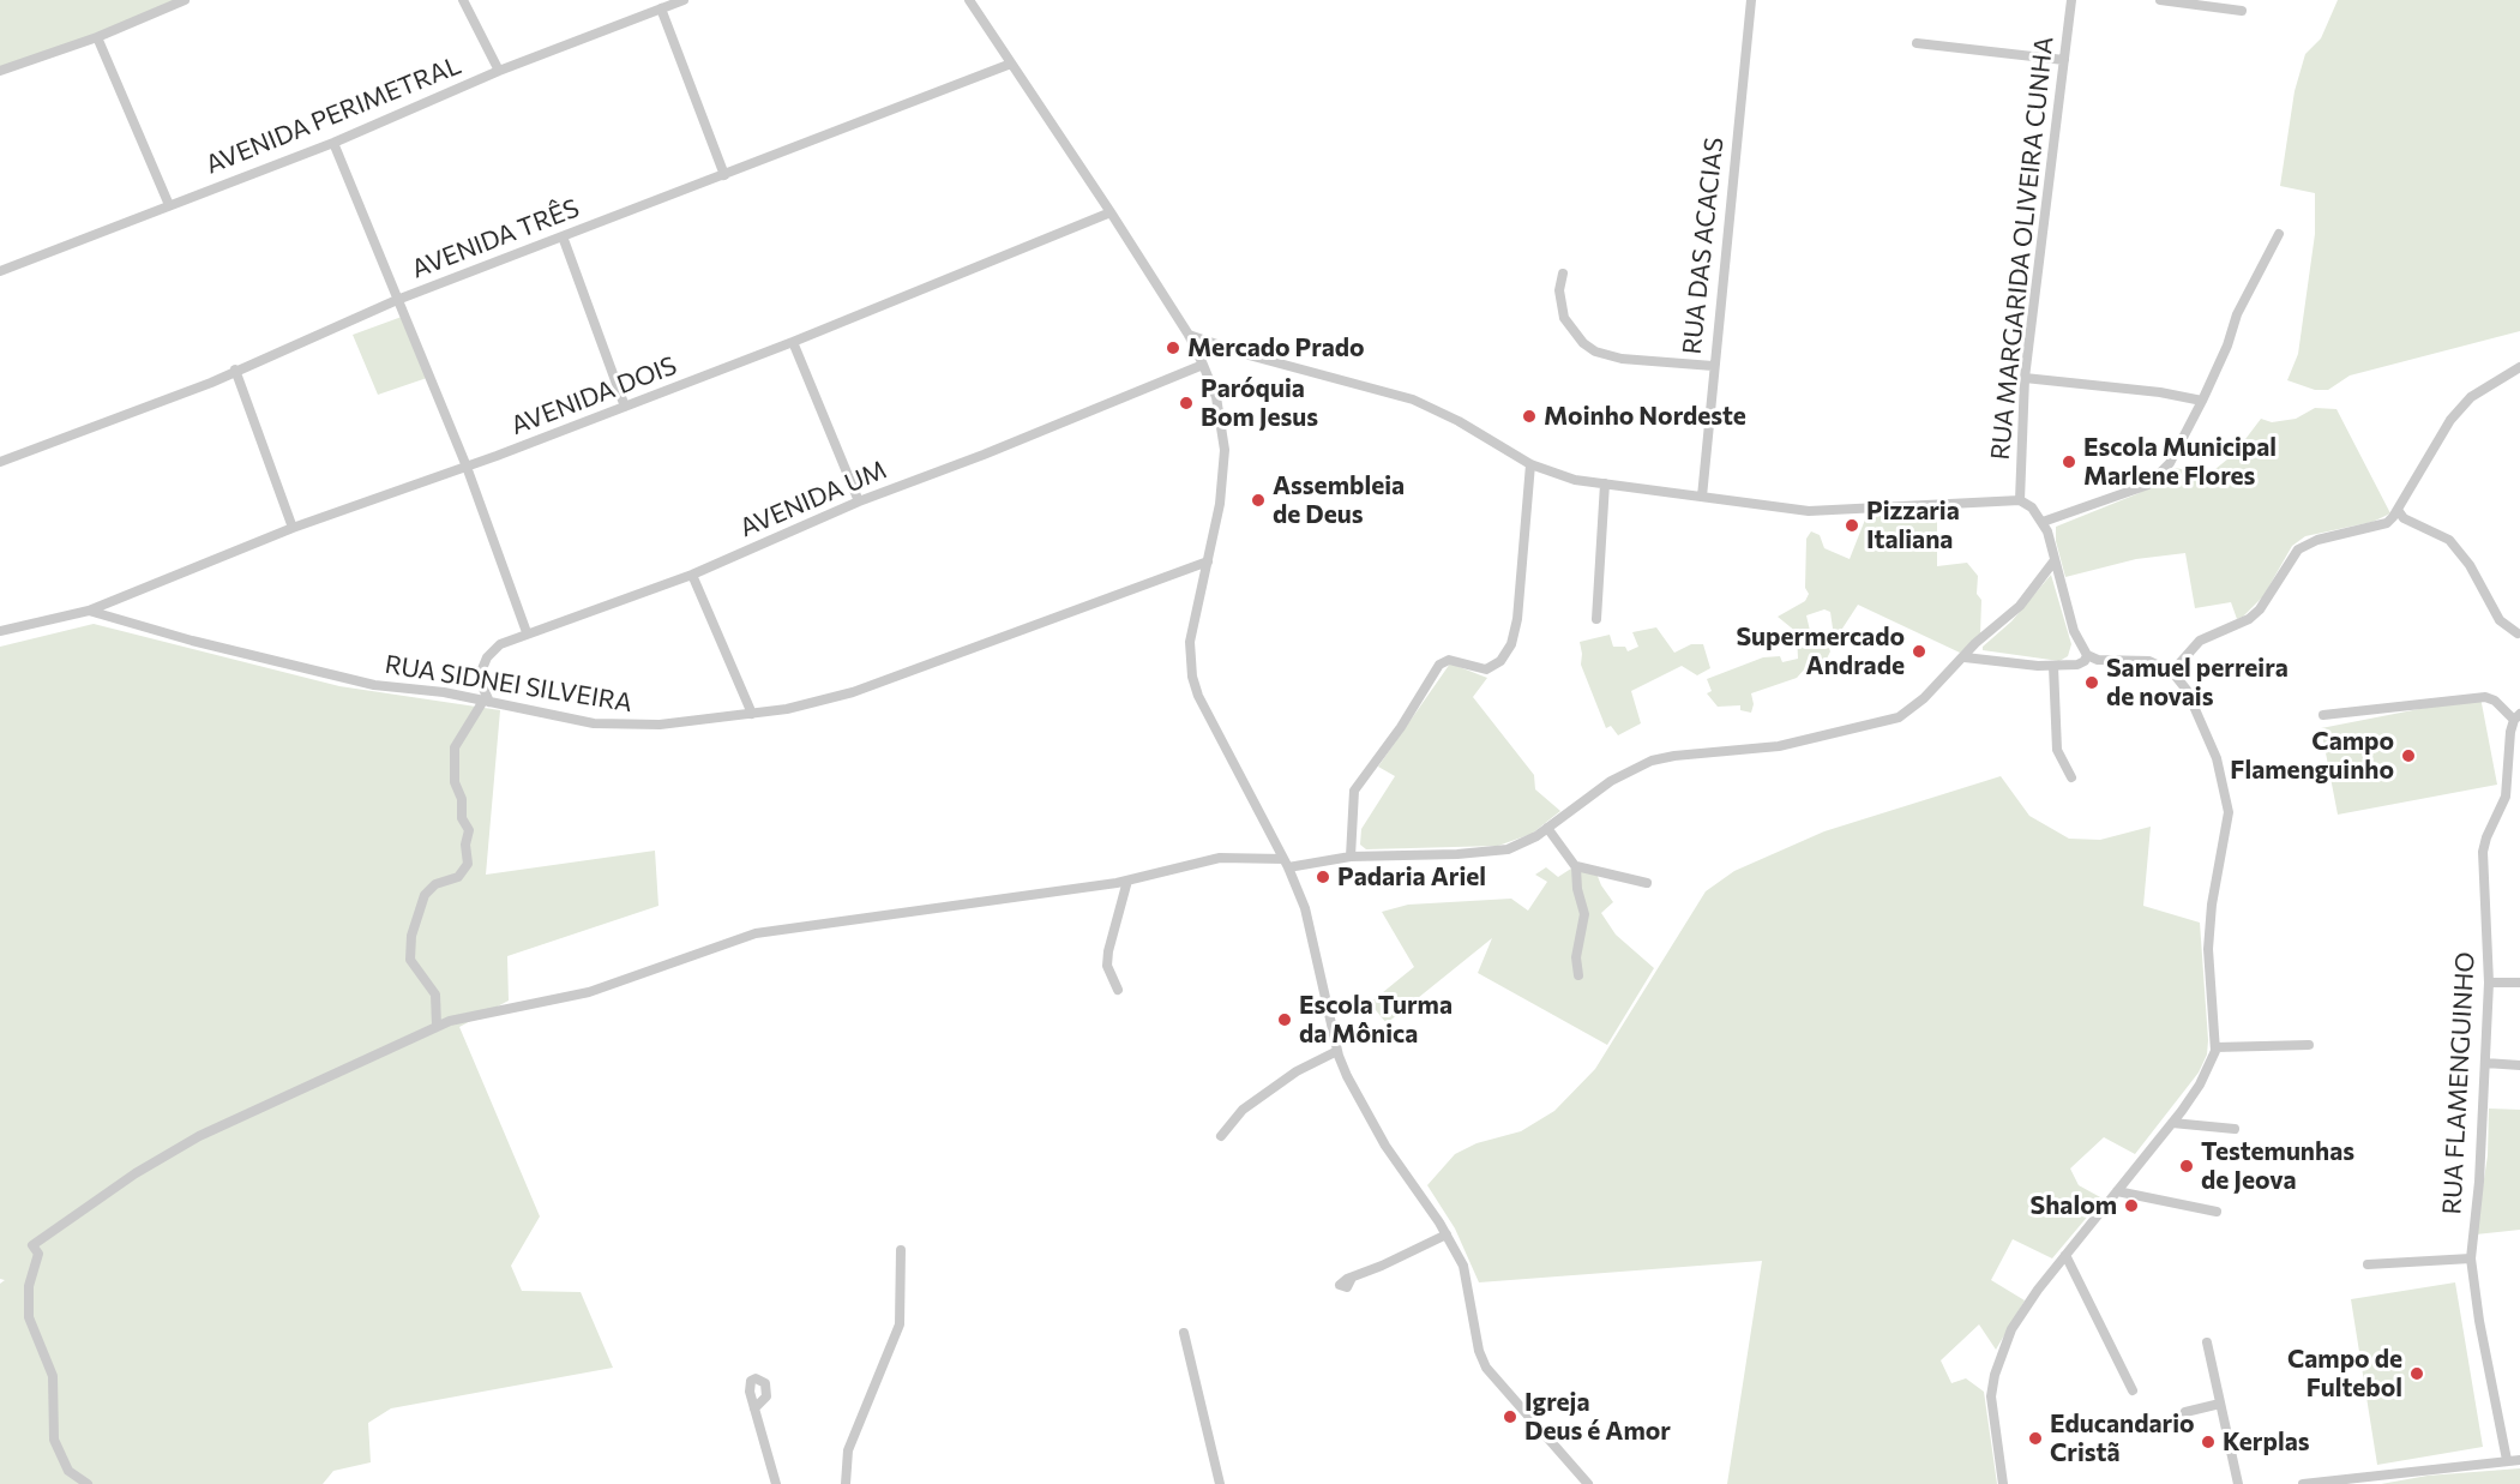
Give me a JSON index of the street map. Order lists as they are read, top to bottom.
{
  "streets": {
    "street": [
      "AVENIDA PERIMETRAL",
      "AVENIDA TRÊS",
      "RUA DAS ACACIAS",
      "RUA MARGARIDA OLIVEIRA CUNHA",
      "AVENIDA DOIS",
      "AVENIDA UM",
      "RUA SIDNEI SILVEIRA",
      "RUA FLAMENGUINHO"
    ]
  },
  "crossings": [
    ["AVENIDA DOIS", "RUA SIDNEI SILVEIRA"],
    ["AVENIDA UM", "RUA SIDNEI SILVEIRA"]
  ],
  "places": [
    "Mercado Prado",
    "Paróquia Bom Jesus",
    "Moinho Nordeste",
    "Escola Municipal Marlene Flores",
    "Assembleia de Deus",
    "Pizzaria Italiana",
    "Supermercado Andrade",
    "Samuel perreira de novais",
    "Campo Flamenguinho",
    "Padaria Ariel",
    "Escola Turma da Mônica",
    "Testemunhas de Jeova",
    "Shalom",
    "Campo de Fultebol",
    "Igreja Deus é Amor",
    "Educandario Cristã",
    "Kerplas"
  ]
}
